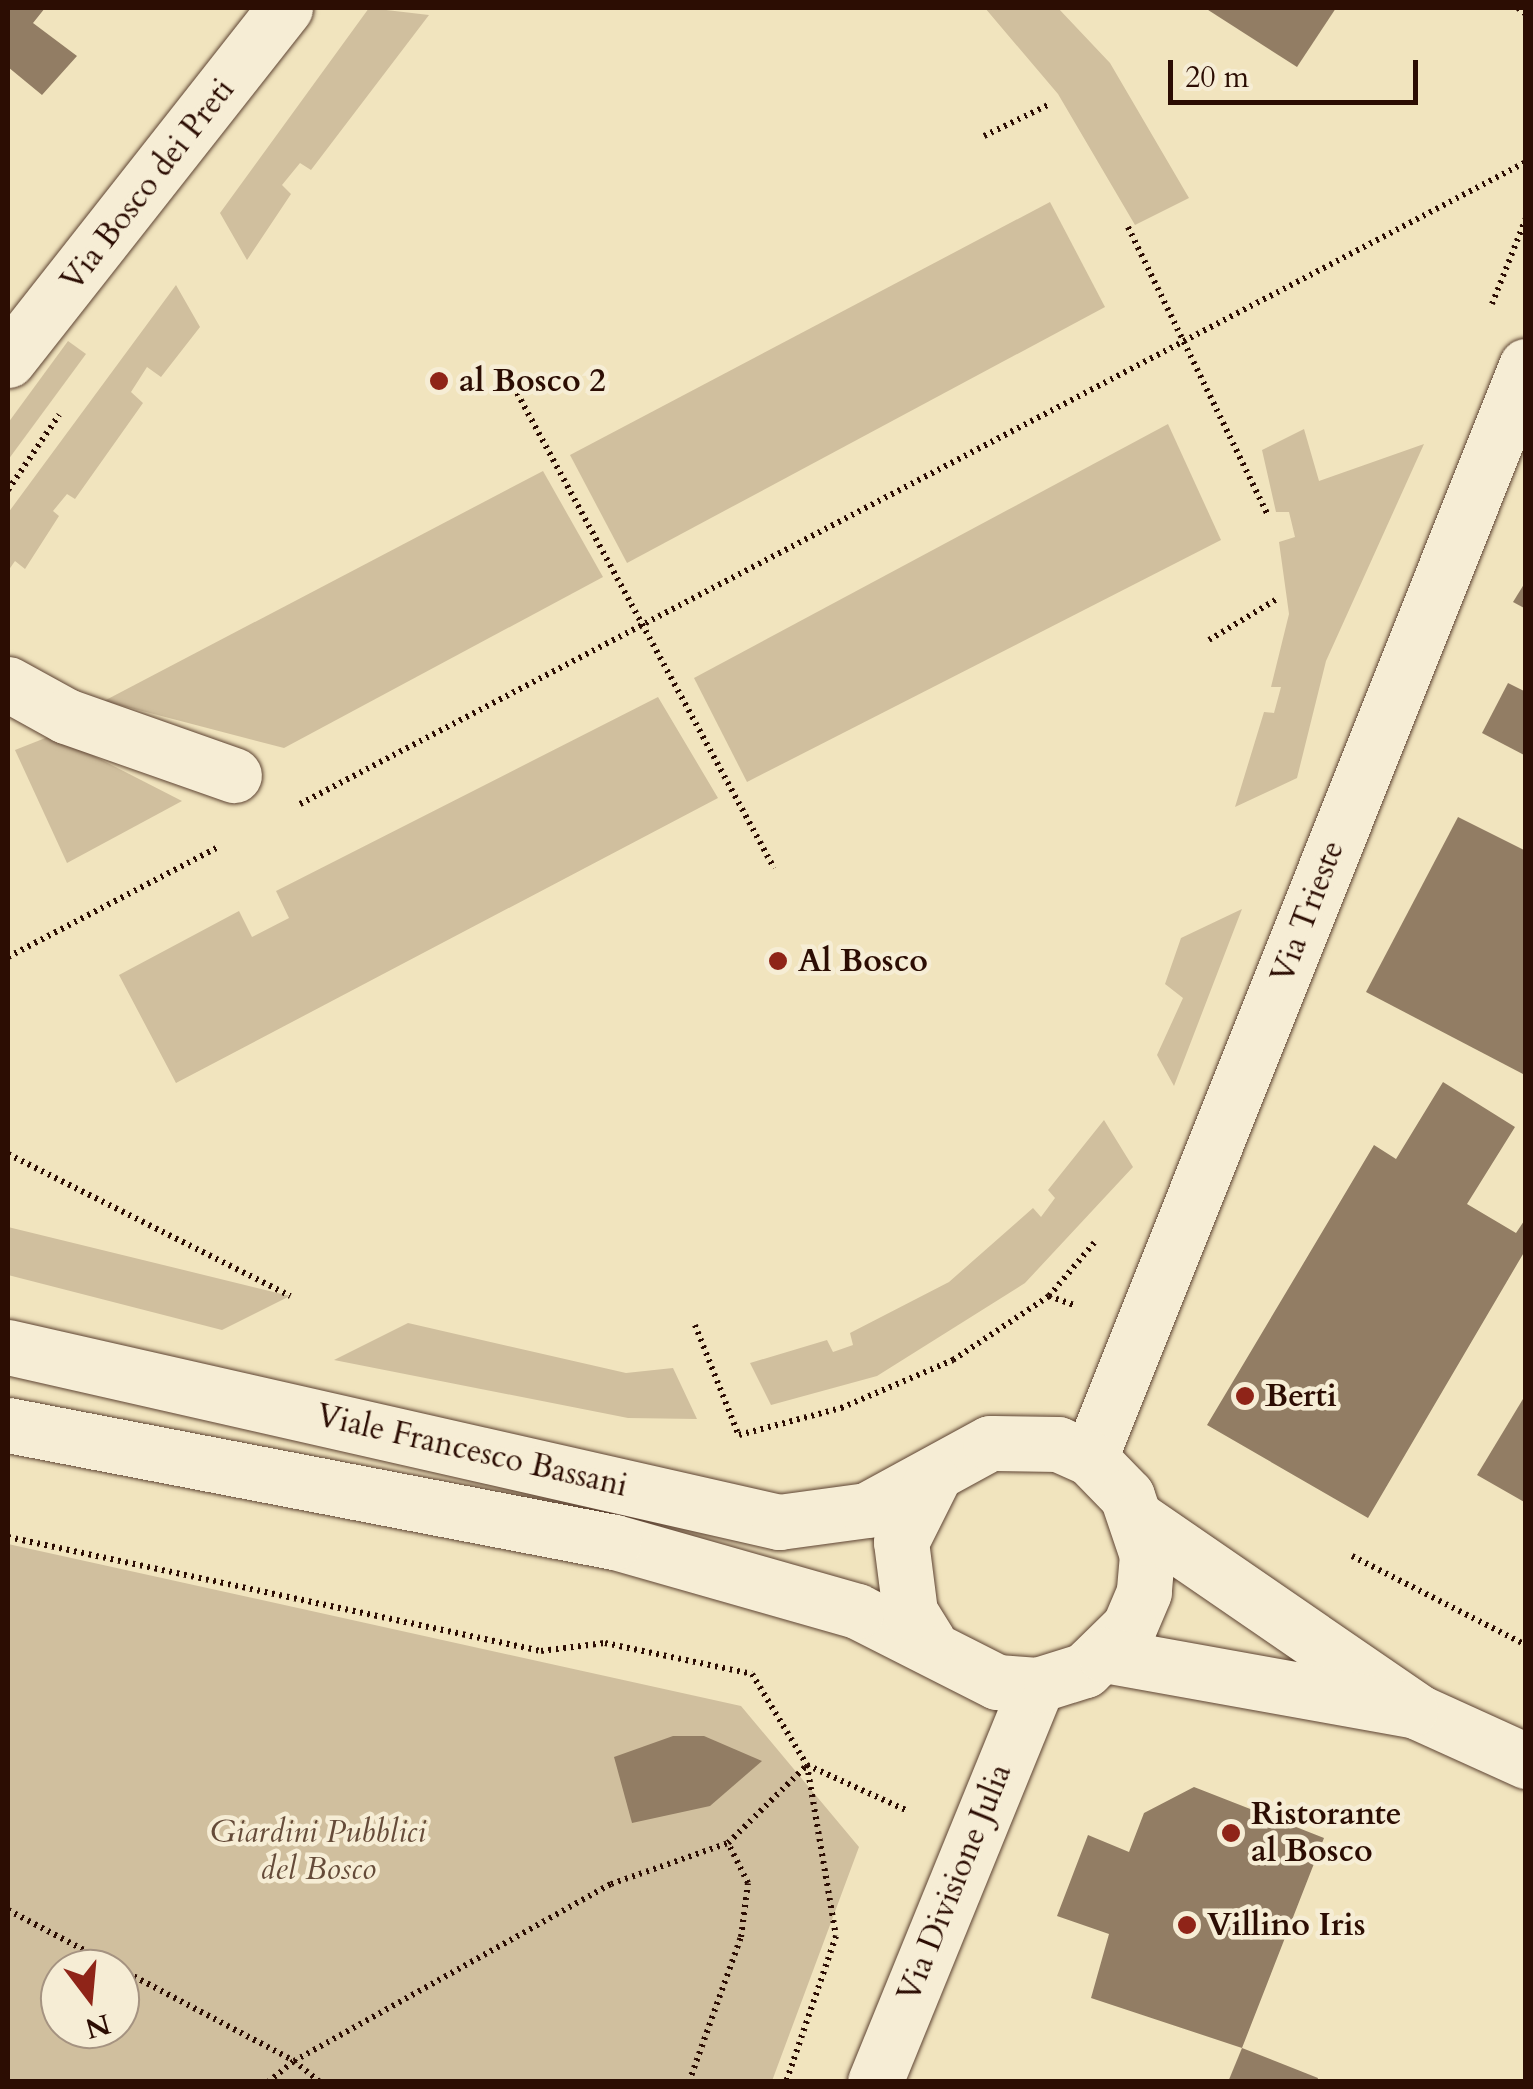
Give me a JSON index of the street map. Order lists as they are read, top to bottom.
{
  "streets": {
    "street": [
      "Via Bosco dei Preti",
      "Via Trieste",
      "Viale Francesco Bassani",
      "Via Divisione Julia"
    ]
  },
  "crossings": [
    ["Via Trieste", "Viale Francesco Bassani"],
    ["Via Trieste", "Via Divisione Julia"],
    ["Viale Francesco Bassani", "Via Divisione Julia"]
  ],
  "parks": ["Giardini Pubblici del Bosco"],
  "places": [
    "al Bosco 2",
    "Al Bosco",
    "Berti",
    "Ristorante al Bosco",
    "Villino Iris"
  ],
  "scale_bar": "20 m",
  "north": "bottom"
}
